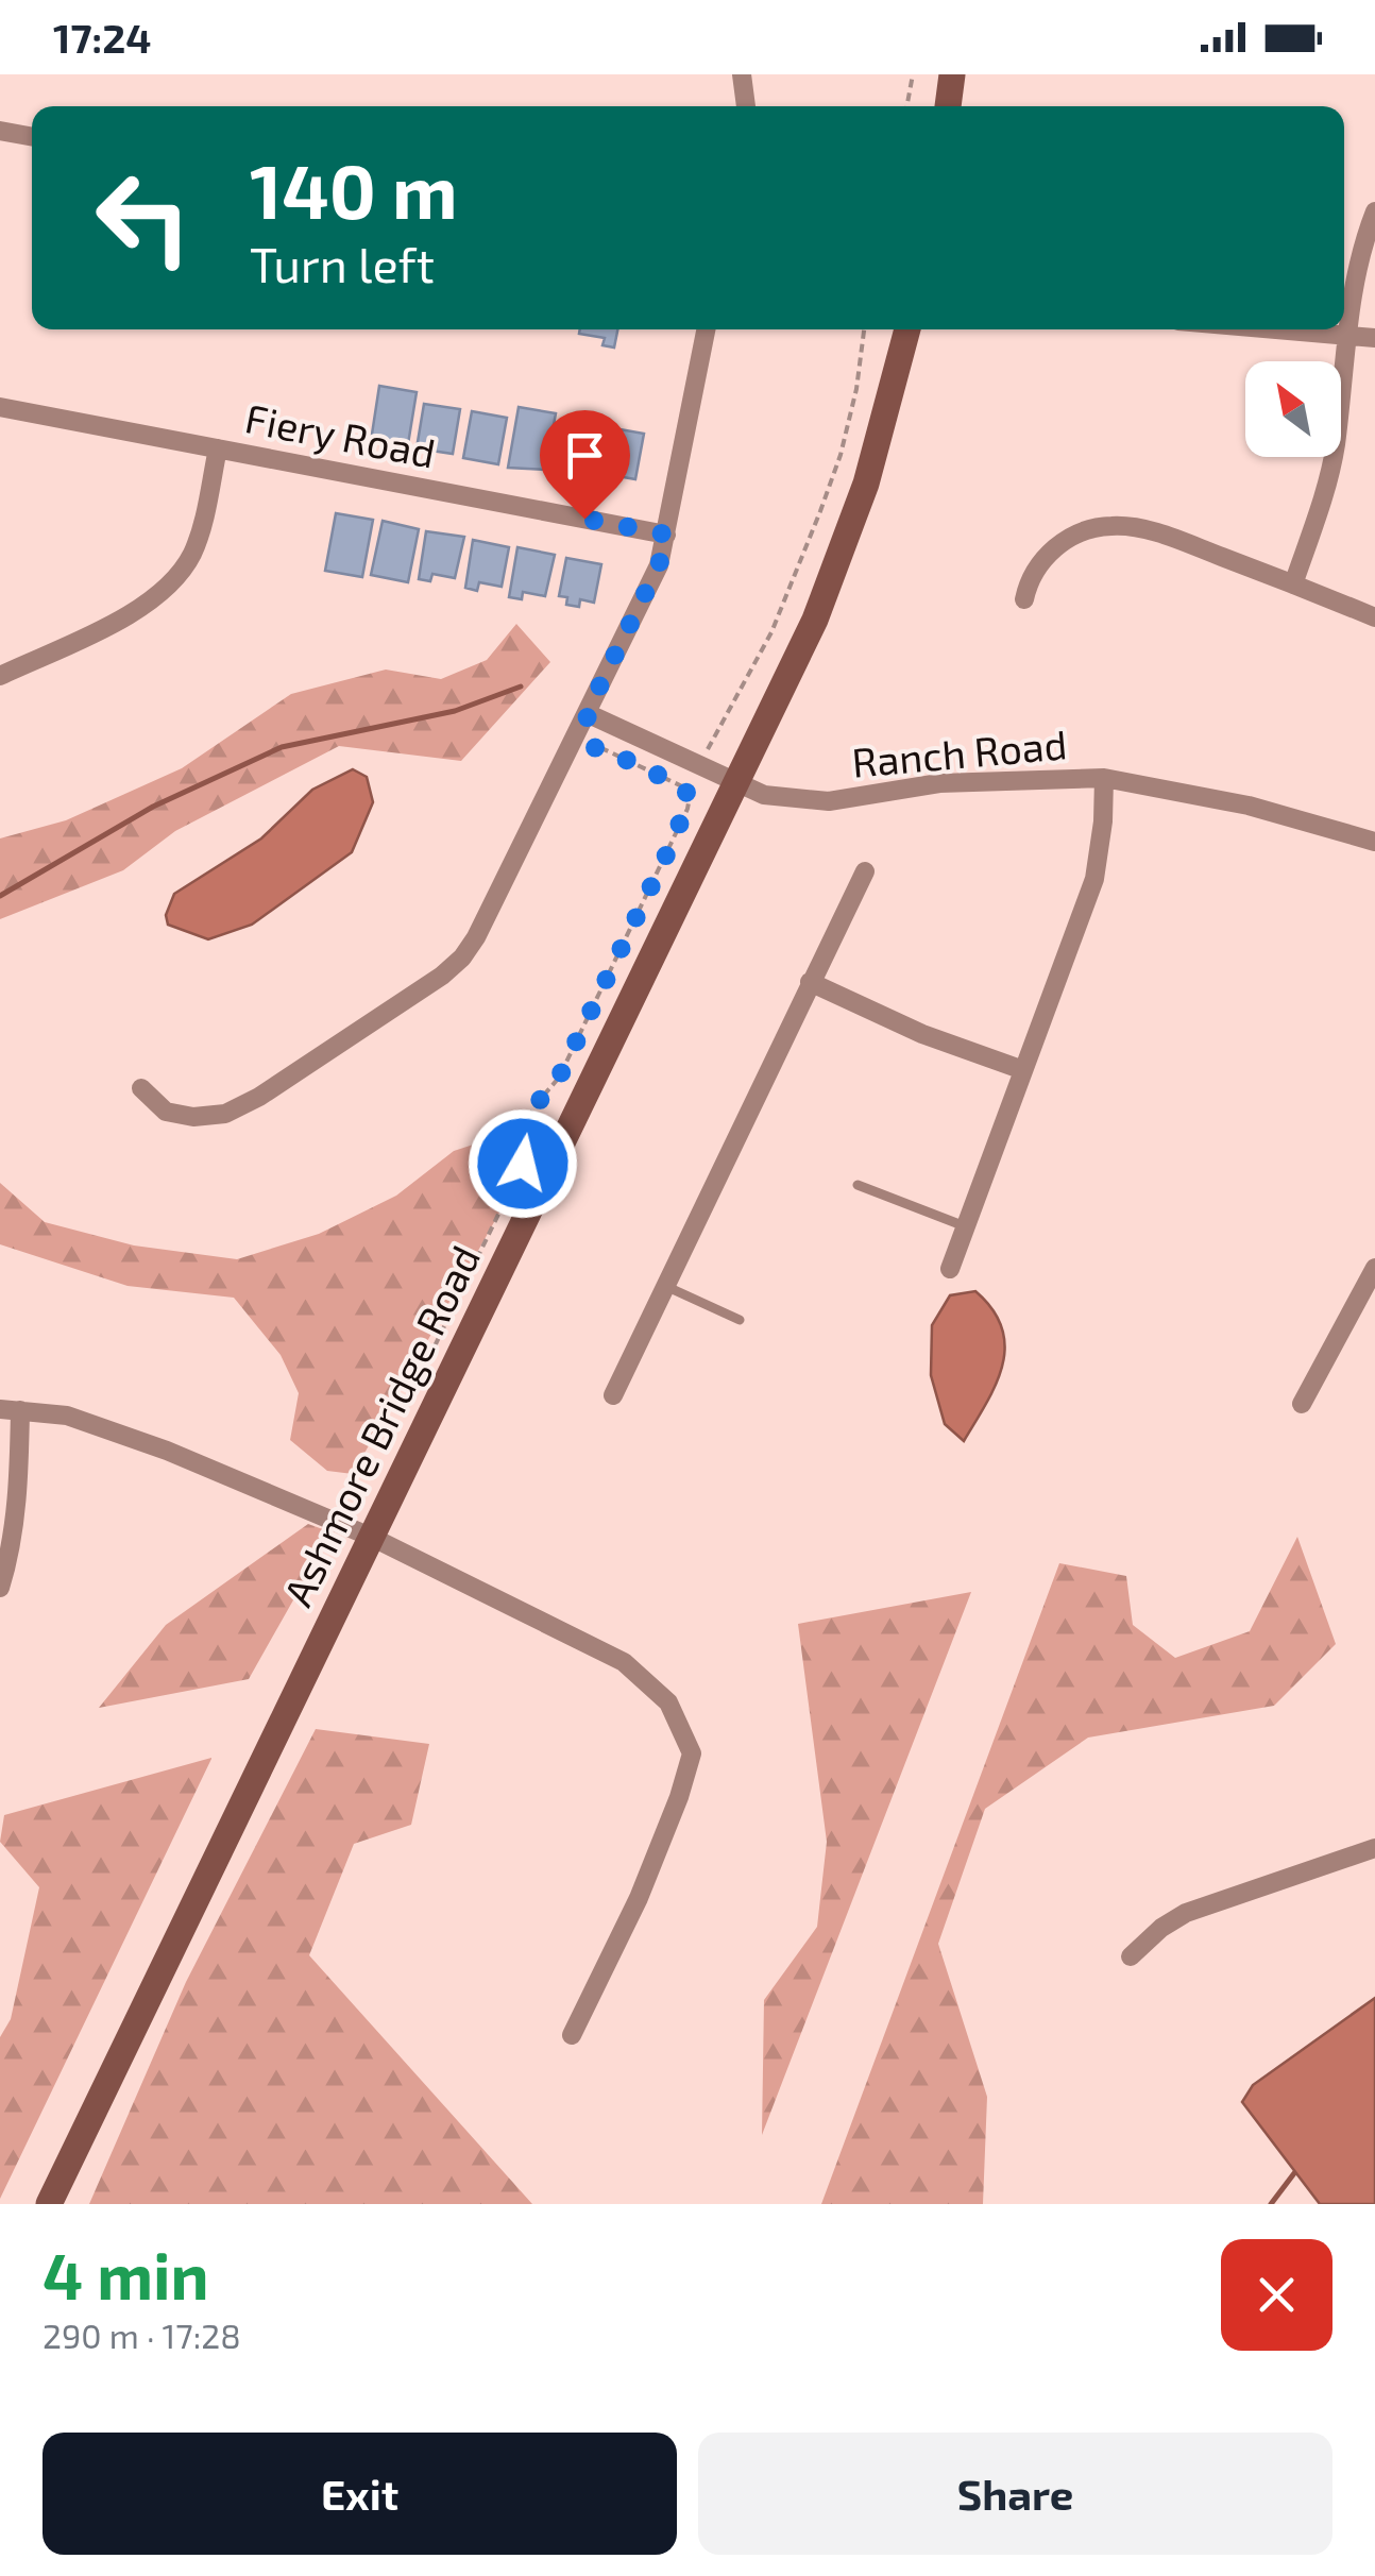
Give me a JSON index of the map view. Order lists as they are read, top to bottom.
{
  "streets": {
    "main road": ["Ashmore Bridge Road"],
    "street": ["Fiery Road", "Ranch Road"]
  },
  "crossings": [
    ["Ranch Road", "Ashmore Bridge Road"]
  ],
  "north": "top left",
  "page": {
    "status": "17:24",
    "turn": ["140 m", "Turn left"],
    "heading": ["4 min", "290 m · 17:28"],
    "buttons": ["Exit", "Share"]
  }
}
